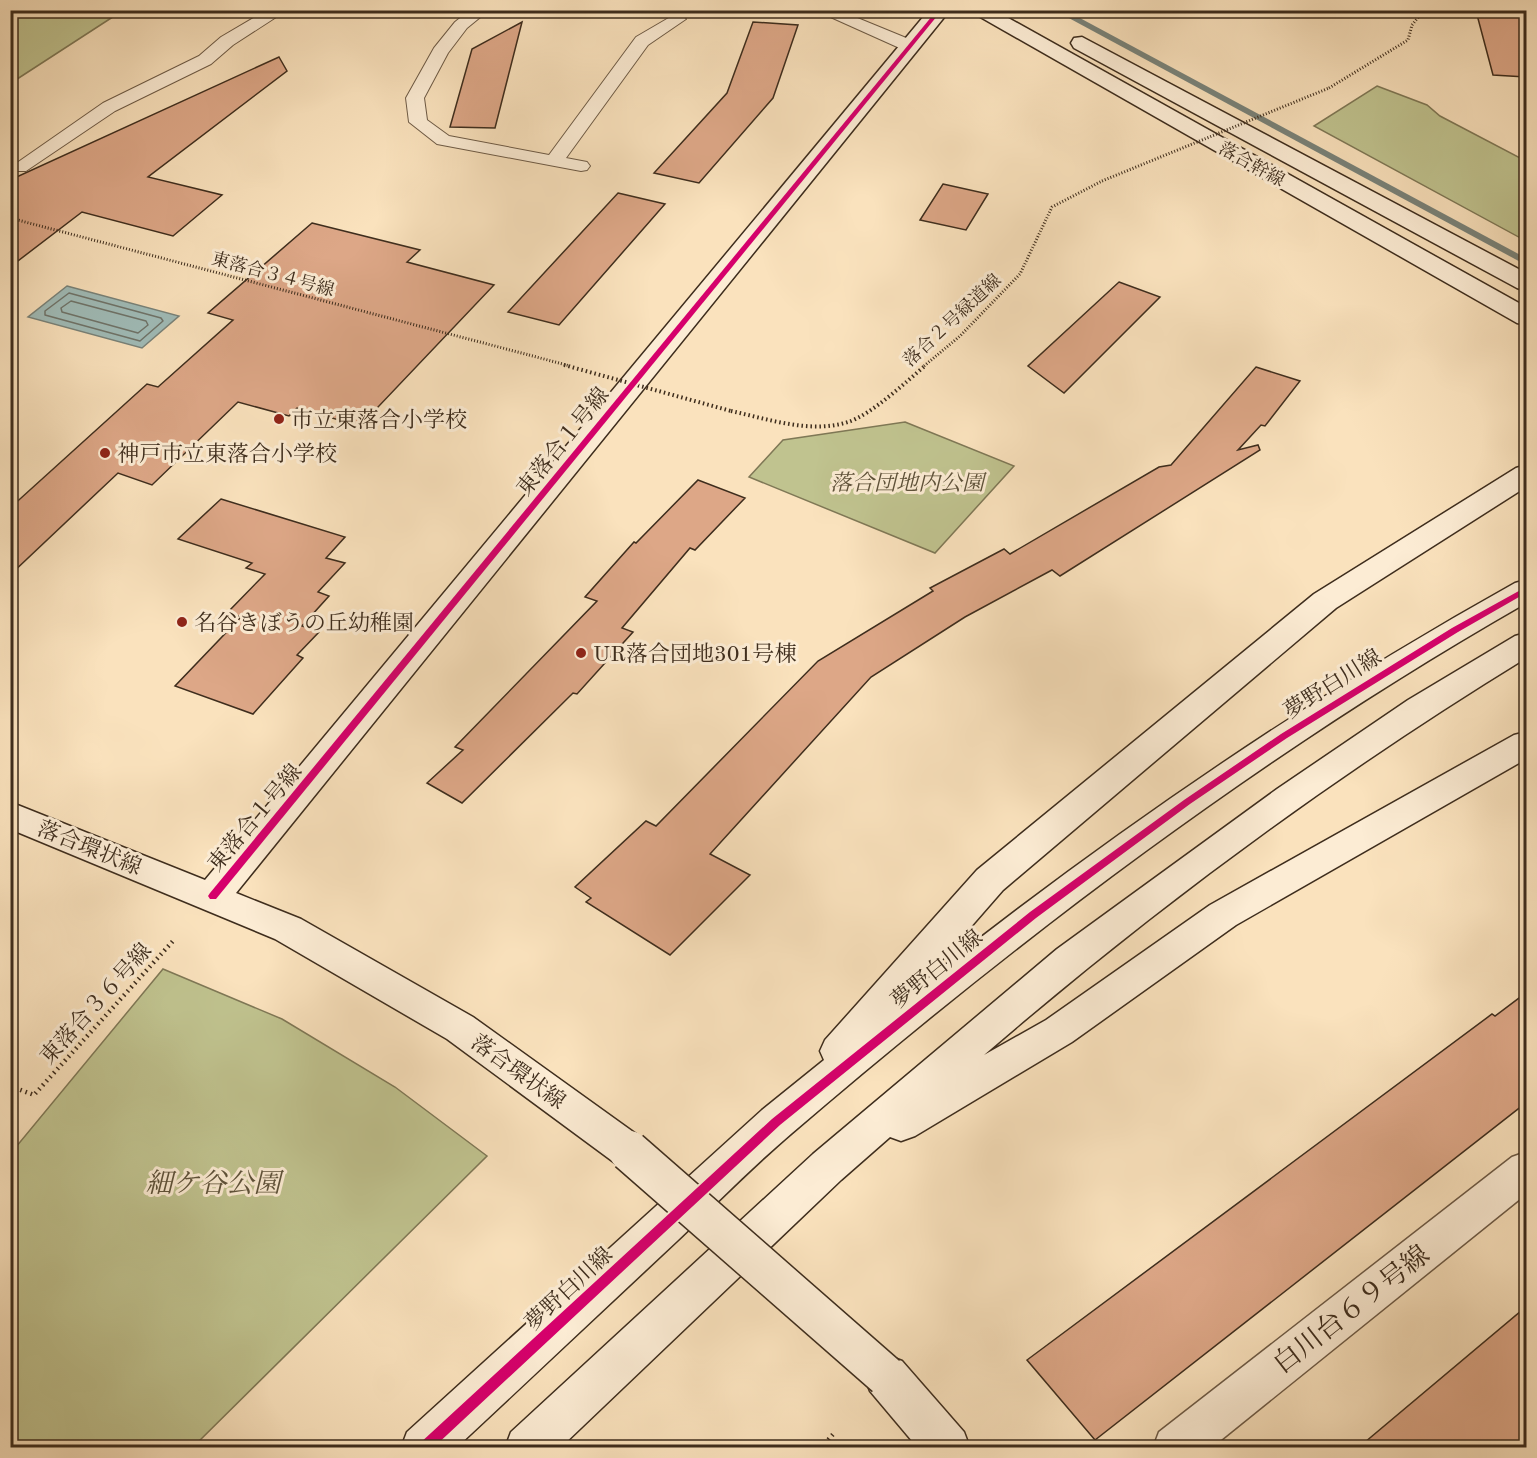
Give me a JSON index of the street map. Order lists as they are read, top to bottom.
{
  "streets": {
    "street": [
      "落合幹線",
      "東落合１号線",
      "夢野白川線",
      "落合環状線",
      "白川台６９号線"
    ],
    "path": ["東落合３４号線", "落合２号緑道線", "東落合３６号線"]
  },
  "crossings": [
    ["東落合３４号線", "落合２号緑道線"],
    ["東落合１号線", "落合環状線"]
  ],
  "parks": ["落合団地内公園", "細ケ谷公園"],
  "places": [
    "市立東落合小学校",
    "神戸市立東落合小学校",
    "名谷きぼうの丘幼稚園",
    "UR落合団地301号棟"
  ]
}
